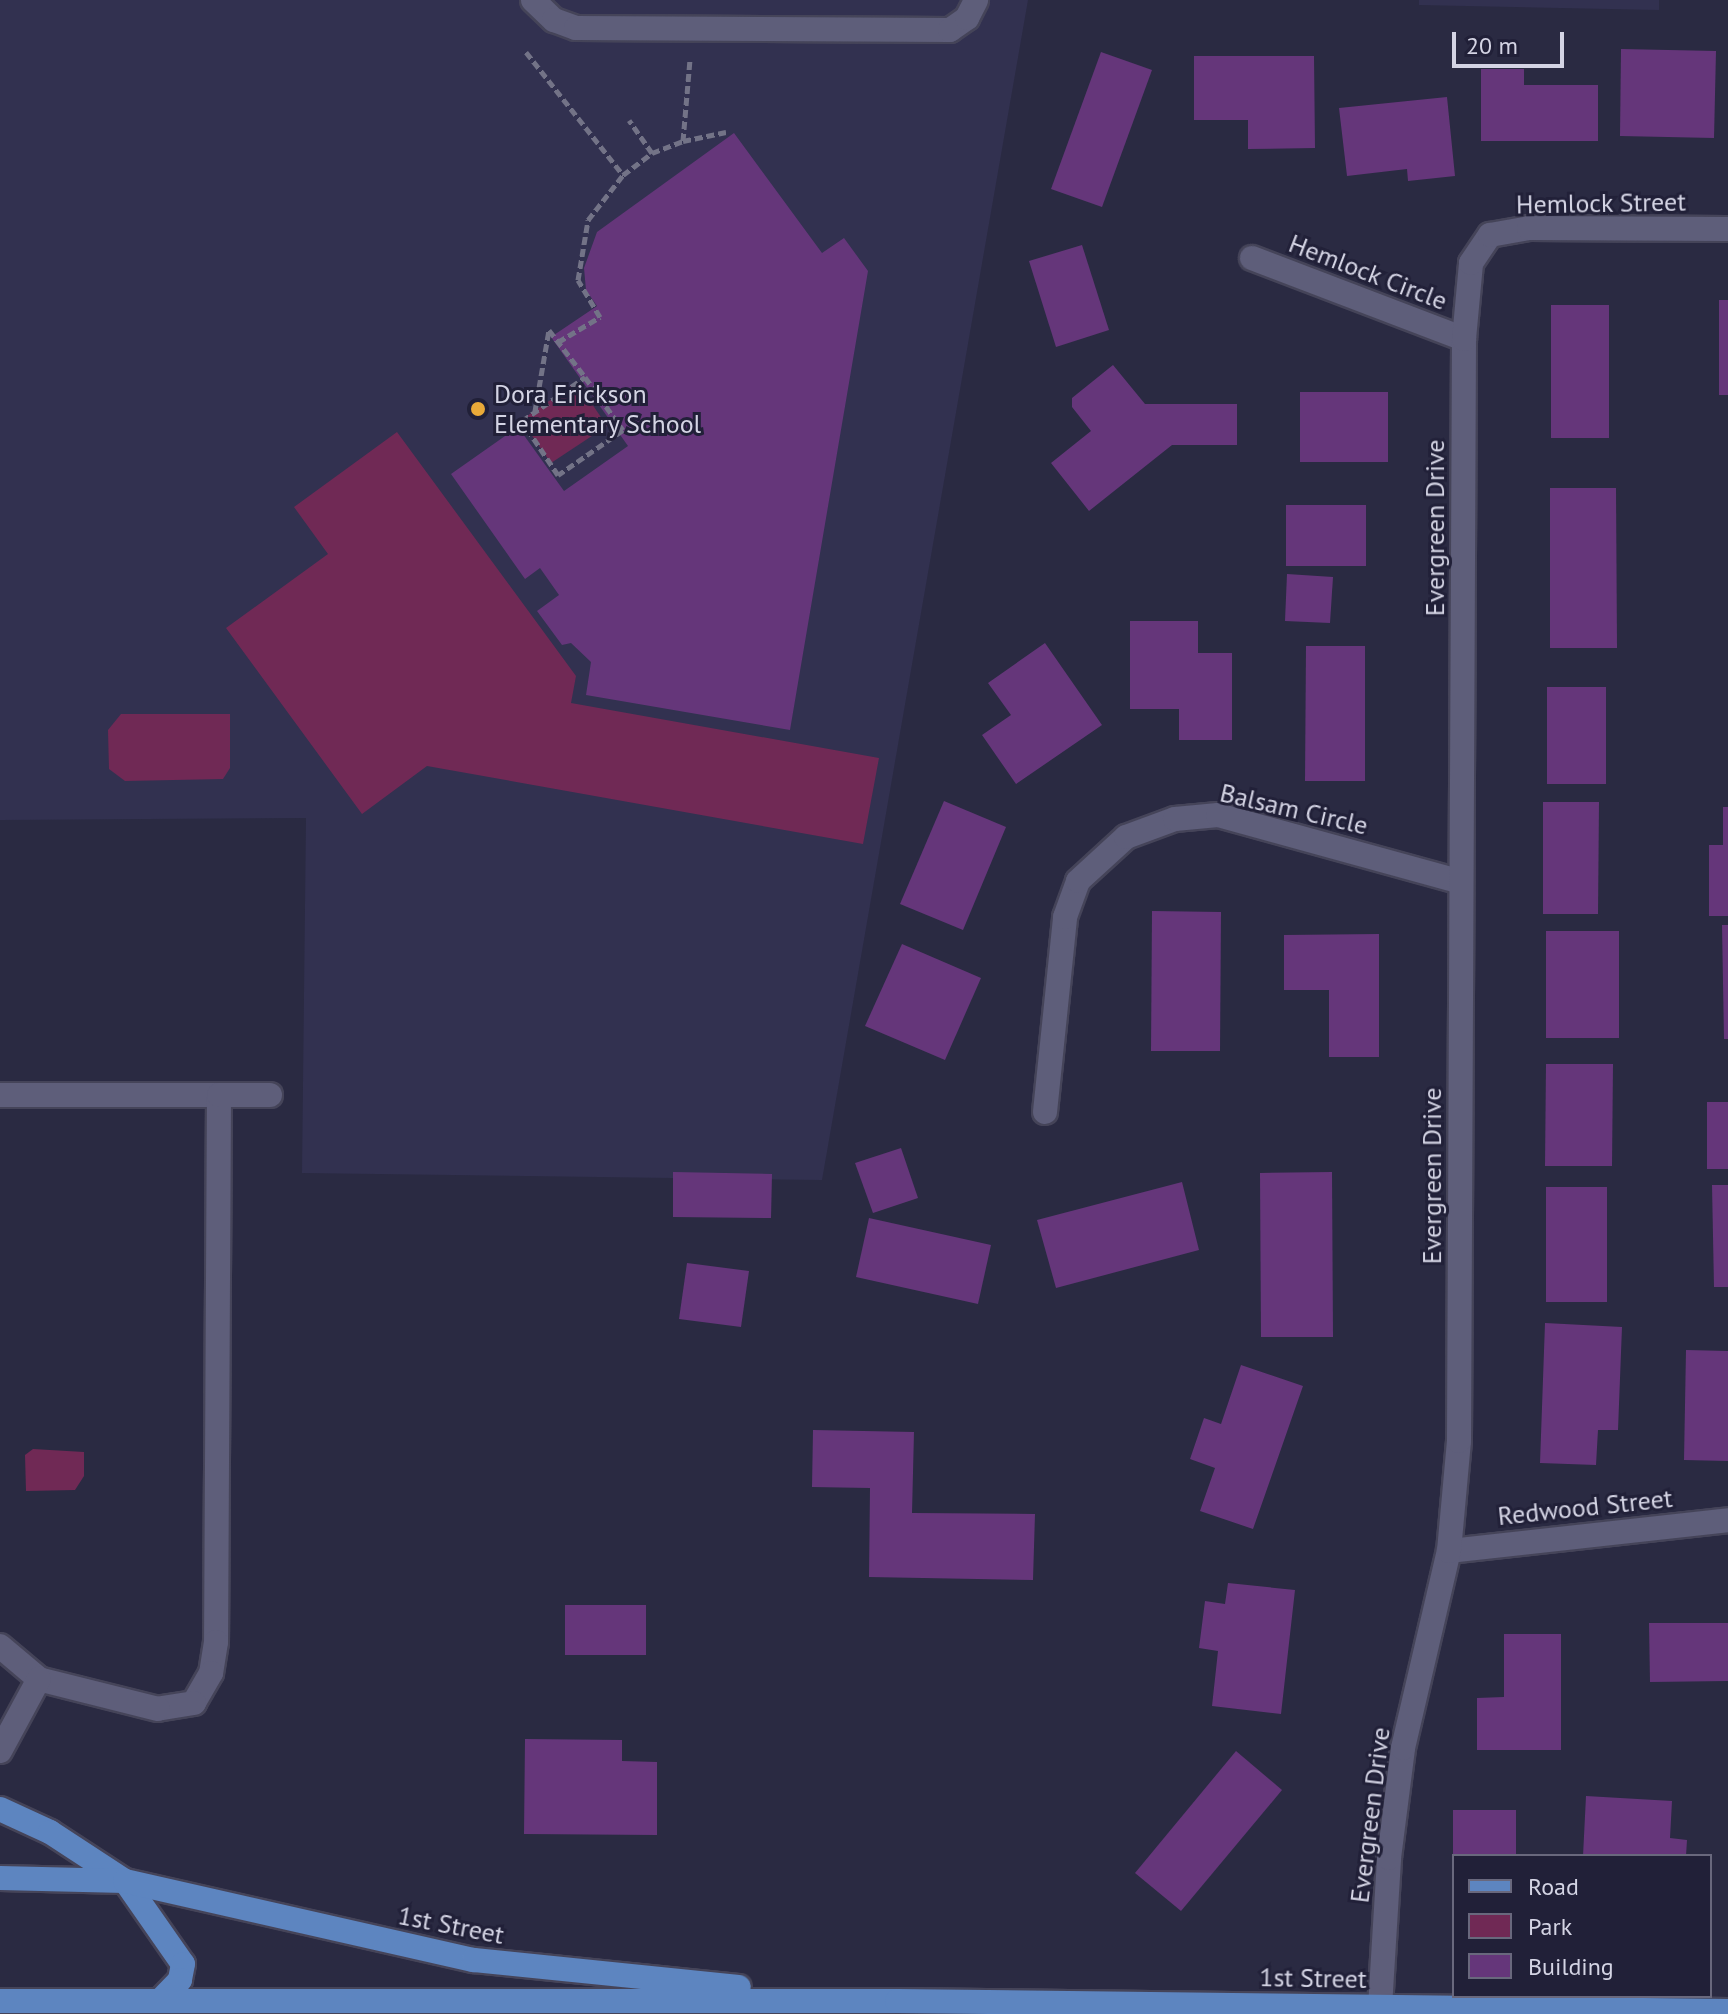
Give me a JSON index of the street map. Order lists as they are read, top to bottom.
{
  "streets": {
    "main road": ["1st Street"],
    "street": [
      "Hemlock Street",
      "Hemlock Circle",
      "Evergreen Drive",
      "Balsam Circle",
      "Redwood Street"
    ]
  },
  "crossings": [
    ["Hemlock Street", "Hemlock Circle"],
    ["Hemlock Street", "Evergreen Drive"],
    ["Hemlock Circle", "Evergreen Drive"],
    ["Evergreen Drive", "Balsam Circle"],
    ["Evergreen Drive", "Redwood Street"],
    ["Evergreen Drive", "1st Street"]
  ],
  "places": ["Dora Erickson Elementary School"],
  "legend": ["Road", "Park", "Building"],
  "scale_bar": "20 m"
}
